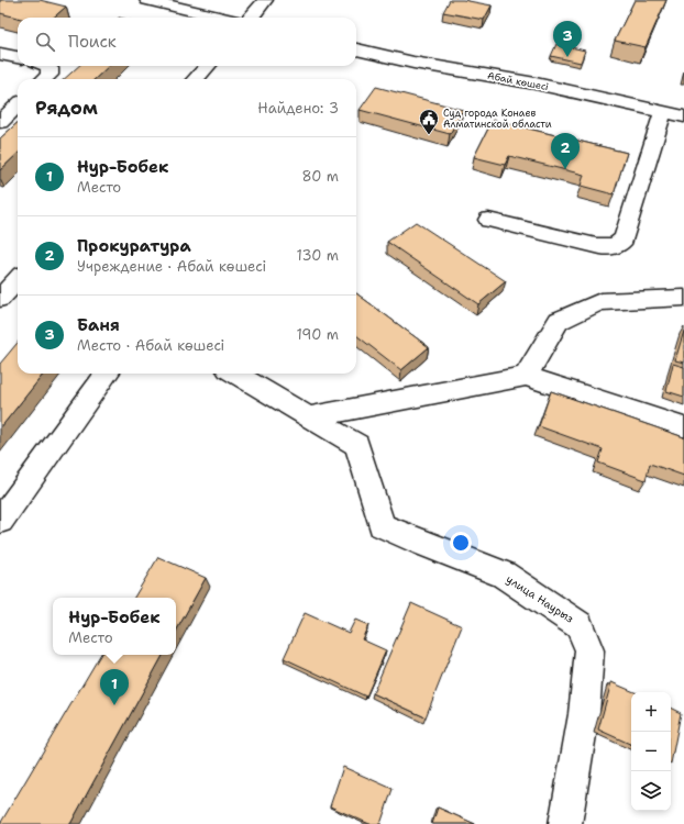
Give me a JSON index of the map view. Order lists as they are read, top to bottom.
{
  "streets": {
    "street": ["Абай көшесі", "улица Наурыз"]
  },
  "places": {
    "public building": ["Суд города Конаев Алматинской области"]
  },
  "page": {
    "search": "Поиск",
    "pins": ["3", "2", "1"],
    "heading": ["Рядом", "Найдено: 3"],
    "list": [
      {
        "mark": "1",
        "name": "Нур-Бобек",
        "note": "Место",
        "value": "80 m"
      },
      {
        "mark": "2",
        "name": "Прокуратура",
        "note": "Учреждение · Абай көшесі",
        "value": "130 m"
      },
      {
        "mark": "3",
        "name": "Баня",
        "note": "Место · Абай көшесі",
        "value": "190 m"
      }
    ],
    "popup": ["Нур-Бобек", "Место"],
    "map_buttons": ["+", "−"]
  }
}
